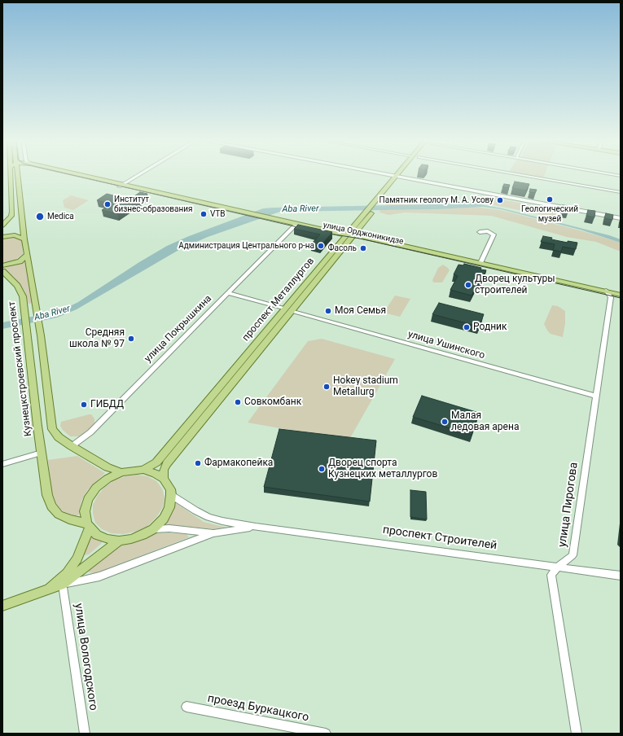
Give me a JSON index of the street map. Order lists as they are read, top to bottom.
{
  "streets": {
    "main road": ["улица Орджоникидзе", "проспект Металлургов", "Кузнецкстроевский проспект"],
    "street": [
      "улица Покрышкина",
      "улица Ушинского",
      "улица Пирогова",
      "проспект Строителей",
      "улица Вологодского",
      "проезд Буркацкого"
    ]
  },
  "crossings": [
    ["улица Орджоникидзе", "проспект Металлургов"],
    ["улица Орджоникидзе", "улица Покрышкина"],
    ["улица Орджоникидзе", "улица Пирогова"],
    ["проспект Металлургов", "улица Ушинского"],
    ["проспект Металлургов", "Кузнецкстроевский проспект"],
    ["улица Покрышкина", "улица Ушинского"],
    ["улица Ушинского", "улица Пирогова"],
    ["улица Пирогова", "проспект Строителей"]
  ],
  "water": ["Aba River"],
  "places": [
    "Геологический музей",
    "Памятник геологу М. А. Усову",
    "Институт бизнес-образования",
    "VTB",
    "Medica",
    "Администрация Центрального р-на",
    "Фасоль",
    "Дворец культуры строителей",
    "Моя Семья",
    "Родник",
    "Средняя школа № 97",
    "Hokey stadium Metallurg",
    "Совкомбанк",
    "ГИБДД",
    "Малая ледовая арена",
    "Фармакопейка",
    "Дворец спорта Кузнецких металлургов"
  ]
}
